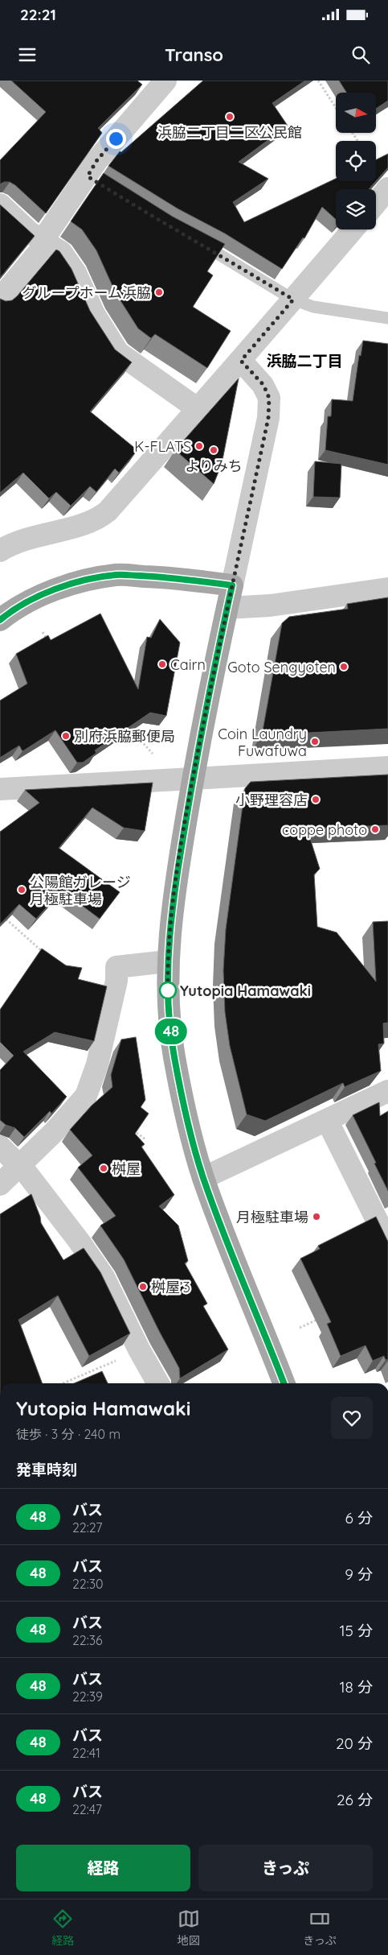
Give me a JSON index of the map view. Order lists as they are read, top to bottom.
{
  "districts": ["浜脇二丁目"],
  "places": [
    "浜脇二丁目二区公民館",
    "グループホーム浜脇",
    "K-FLATS",
    "よりみち",
    "Cairn",
    "Goto Sengyoten",
    "別府浜脇郵便局",
    "Coin Laundry Fuwafuwa",
    "小野理容店",
    "coppe photo",
    "公陽館ガレージ 月極駐車場",
    "Yutopia Hamawaki",
    "桝屋",
    "月極駐車場",
    "桝屋’3"
  ],
  "lines": ["bus line 48"],
  "north": "right",
  "page": {
    "status": "22:21",
    "header": "Transo",
    "on_map": "48",
    "heading": [
      ["Yutopia Hamawaki", "徒歩 · 3 分 · 240 m"],
      "発車時刻"
    ],
    "list": [
      {
        "mark": "48",
        "name": "バス",
        "note": "22:27",
        "value": "6 分"
      },
      {
        "mark": "48",
        "name": "バス",
        "note": "22:30",
        "value": "9 分"
      },
      {
        "mark": "48",
        "name": "バス",
        "note": "22:36",
        "value": "15 分"
      },
      {
        "mark": "48",
        "name": "バス",
        "note": "22:39",
        "value": "18 分"
      },
      {
        "mark": "48",
        "name": "バス",
        "note": "22:41",
        "value": "20 分"
      },
      {
        "mark": "48",
        "name": "バス",
        "note": "22:47",
        "value": "26 分"
      }
    ],
    "buttons": ["経路", "きっぷ"],
    "tabs": ["経路", "地図", "きっぷ"]
  }
}
